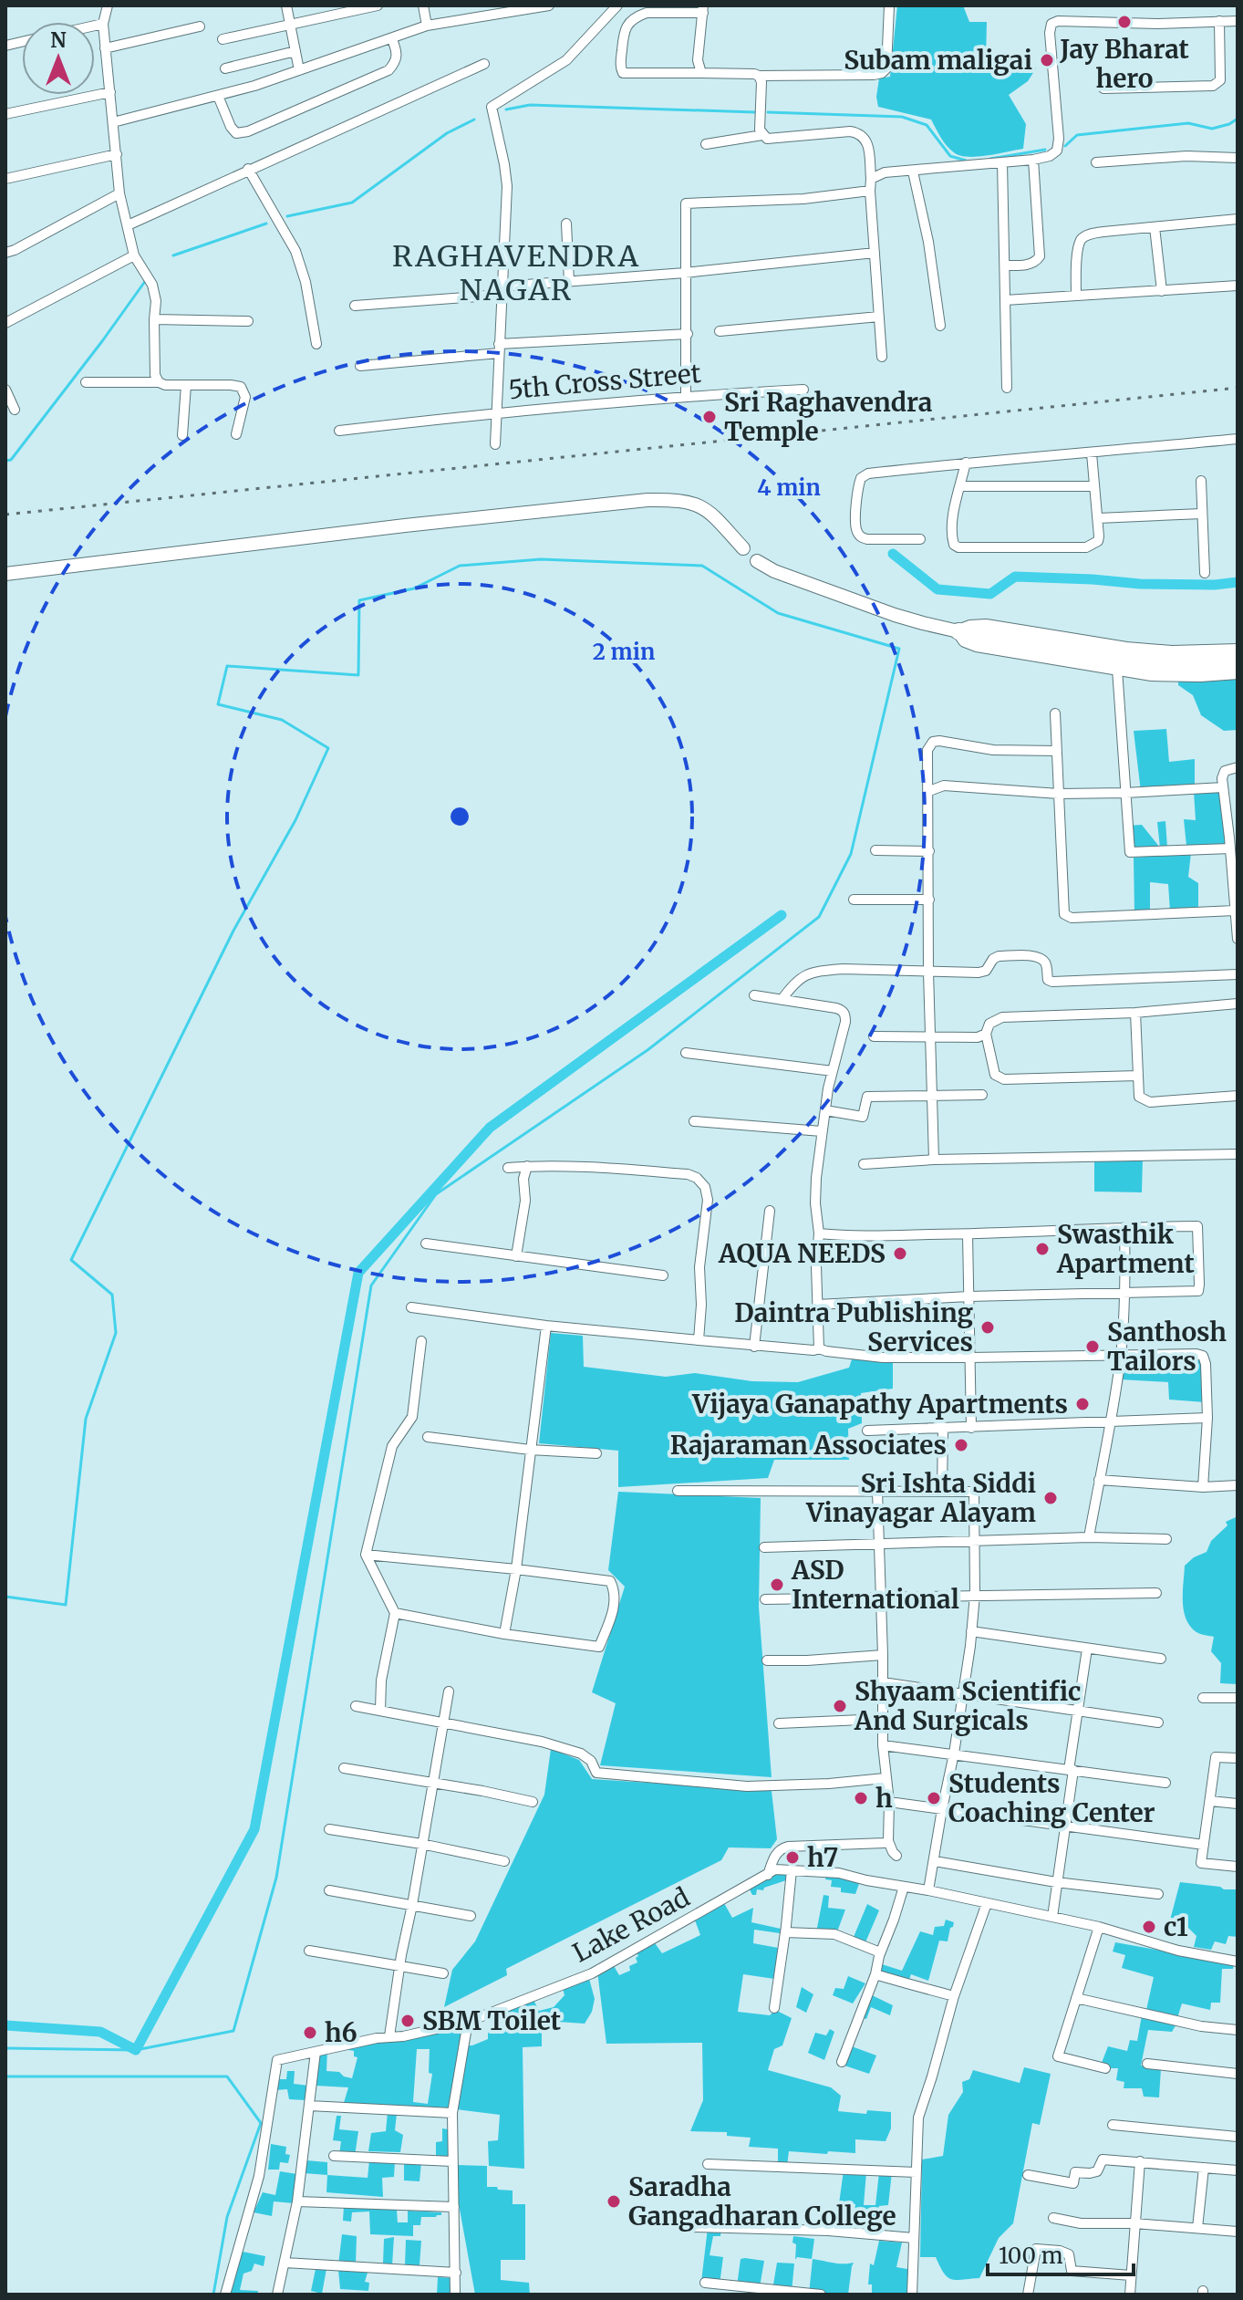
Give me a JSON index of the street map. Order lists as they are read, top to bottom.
{
  "streets": {
    "street": ["5th Cross Street", "Lake Road"]
  },
  "districts": ["RAGHAVENDRA NAGAR"],
  "places": [
    "Jay Bharat hero",
    "Subam maligai",
    "Sri Raghavendra Temple",
    "Swasthik Apartment",
    "AQUA NEEDS",
    "Daintra Publishing Services",
    "Santhosh Tailors",
    "Vijaya Ganapathy Apartments",
    "Rajaraman Associates",
    "Sri Ishta Siddi Vinayagar Alayam",
    "ASD International",
    "Shyaam Scientific And Surgicals",
    "h",
    "Students Coaching Center",
    "h7",
    "c1",
    "SBM Toilet",
    "h6",
    "Saradha Gangadharan College"
  ],
  "scale_bar": "100 m",
  "north": "top",
  "rings": ["4 min", "2 min"]
}
